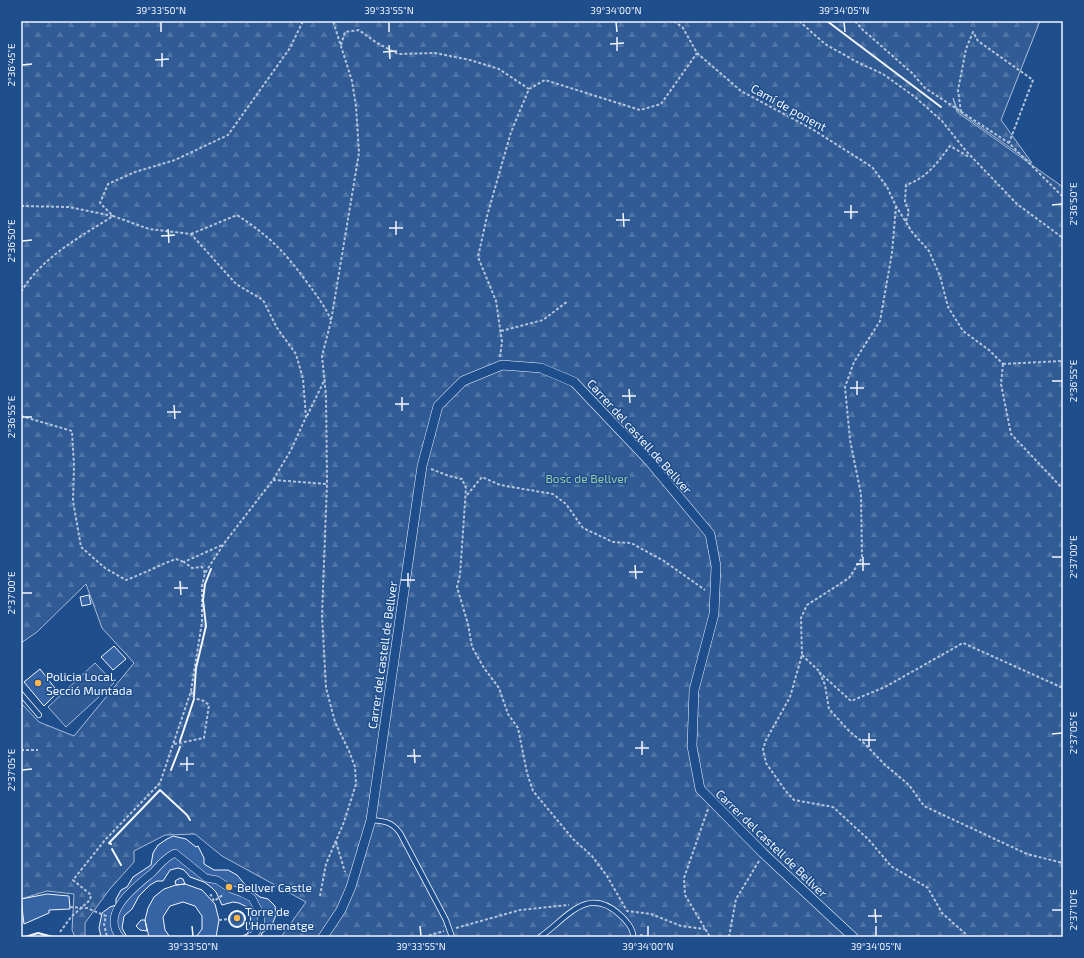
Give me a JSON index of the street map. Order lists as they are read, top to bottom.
{
  "streets": {
    "street": ["Carrer del castell de Bellver"],
    "path": ["Camí de ponent"]
  },
  "parks": ["Bosc de Bellver"],
  "places": ["Policia Local. Secció Muntada", "Bellver Castle", "Torre de l'Homenatge"],
  "coordinates": [
    "39°33'50\"N",
    "39°33'55\"N",
    "39°34'00\"N",
    "39°34'05\"N",
    "2°36'45\"E",
    "2°36'50\"E",
    "2°36'55\"E",
    "2°37'00\"E",
    "2°37'05\"E",
    "2°37'10\"E"
  ]
}
